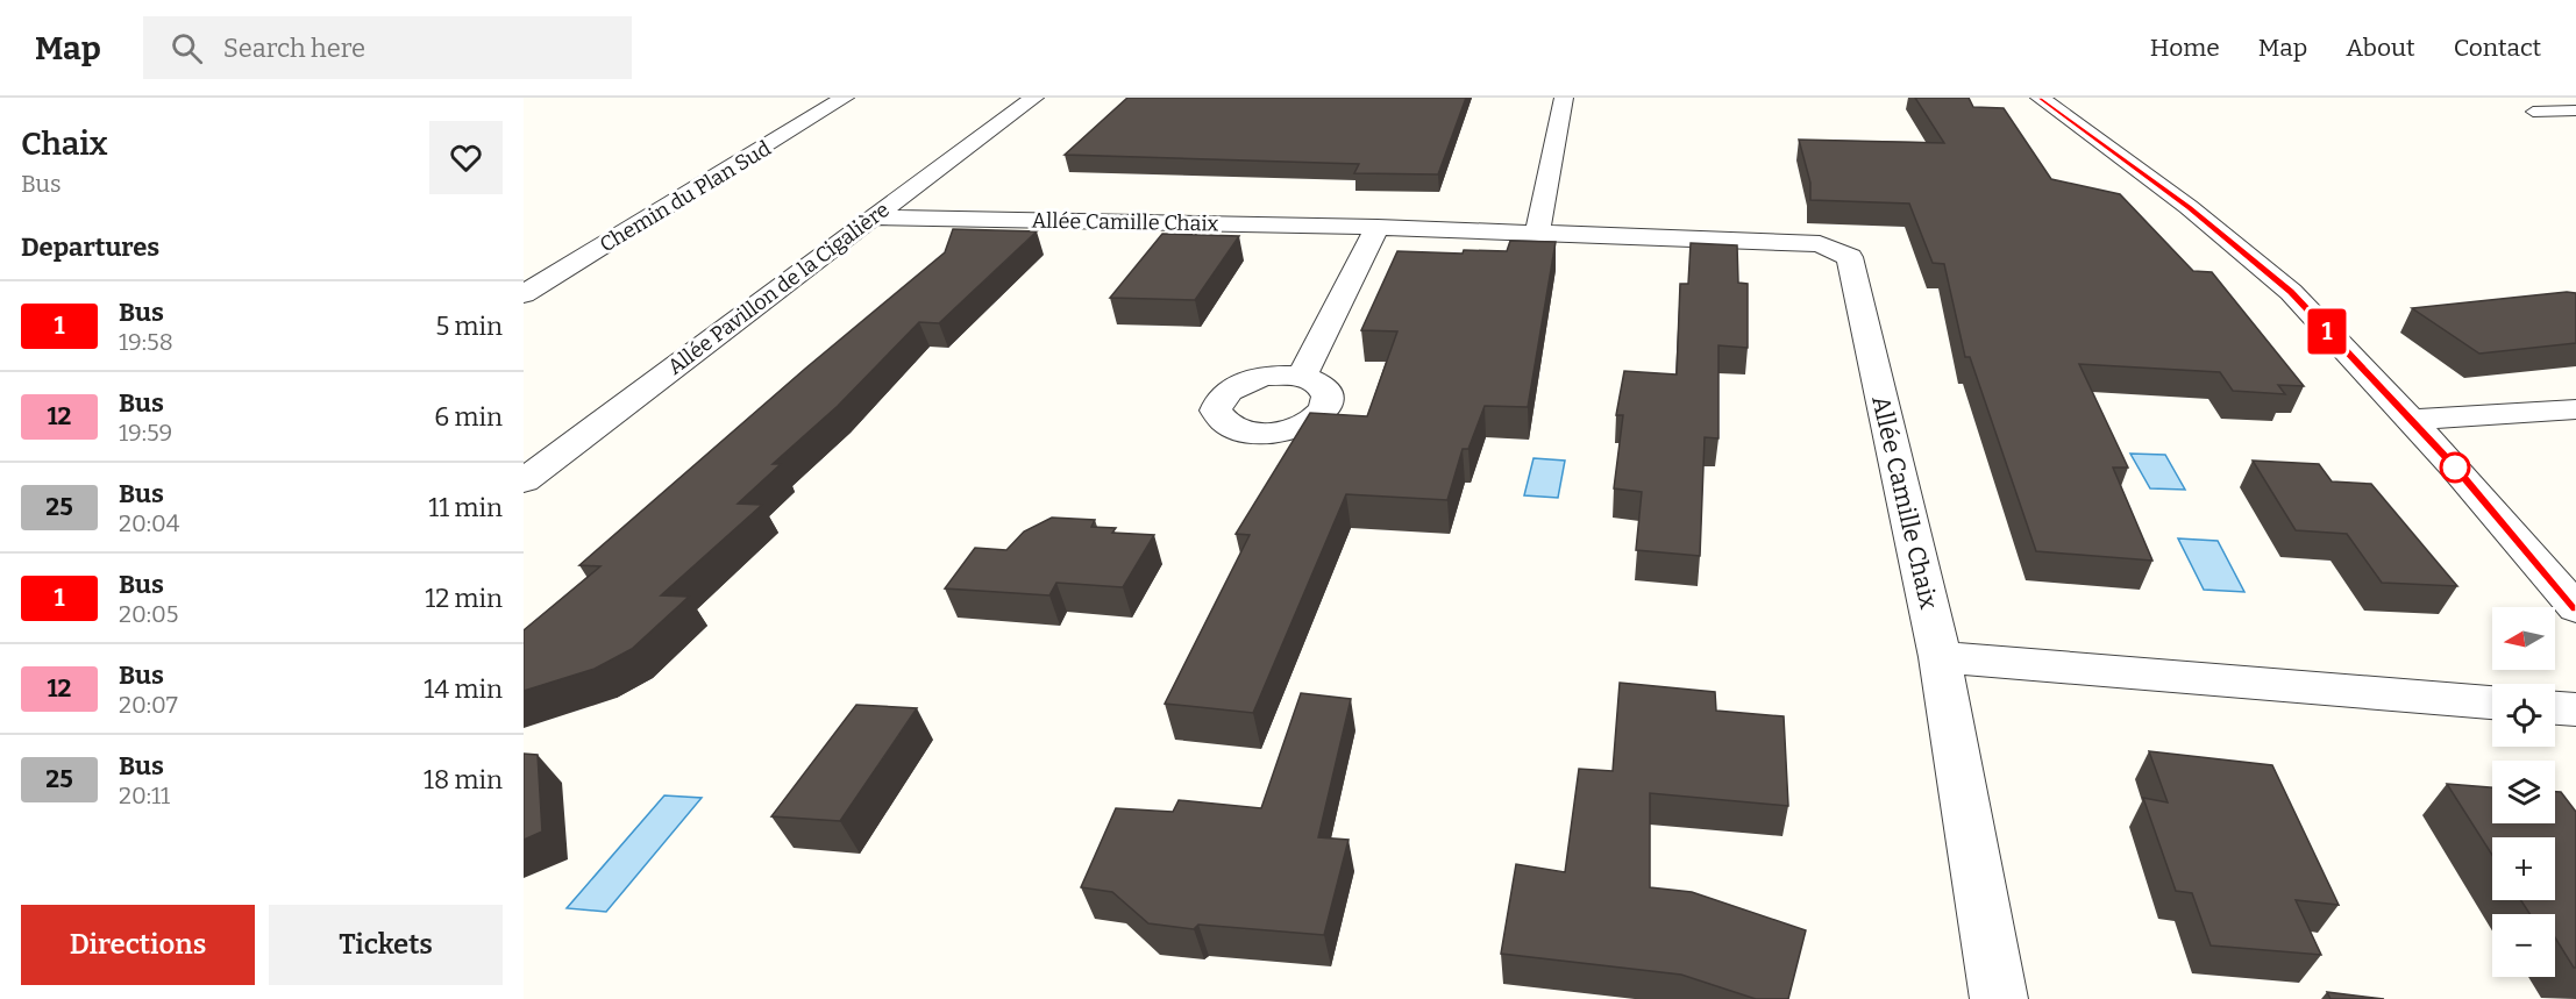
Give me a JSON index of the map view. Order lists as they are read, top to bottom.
{
  "streets": {
    "street": ["Chemin du Plan Sud", "Allée Camille Chaix", "Allée Pavillon de la Cigalière"]
  },
  "crossings": [
    ["Allée Camille Chaix", "Allée Pavillon de la Cigalière"]
  ],
  "lines": ["bus line 1"],
  "north": "left",
  "page": {
    "header": "Map",
    "search": "Search here",
    "nav": [
      "Home",
      "Map",
      "About",
      "Contact"
    ],
    "heading": [
      ["Chaix", "Bus"],
      "Departures"
    ],
    "on_map": "1",
    "list": [
      {
        "mark": "1",
        "name": "Bus",
        "note": "19:58",
        "value": "5 min"
      },
      {
        "mark": "12",
        "name": "Bus",
        "note": "19:59",
        "value": "6 min"
      },
      {
        "mark": "25",
        "name": "Bus",
        "note": "20:04",
        "value": "11 min"
      },
      {
        "mark": "1",
        "name": "Bus",
        "note": "20:05",
        "value": "12 min"
      },
      {
        "mark": "12",
        "name": "Bus",
        "note": "20:07",
        "value": "14 min"
      },
      {
        "mark": "25",
        "name": "Bus",
        "note": "20:11",
        "value": "18 min"
      }
    ],
    "map_buttons": ["+", "−"],
    "buttons": ["Directions", "Tickets"]
  }
}
